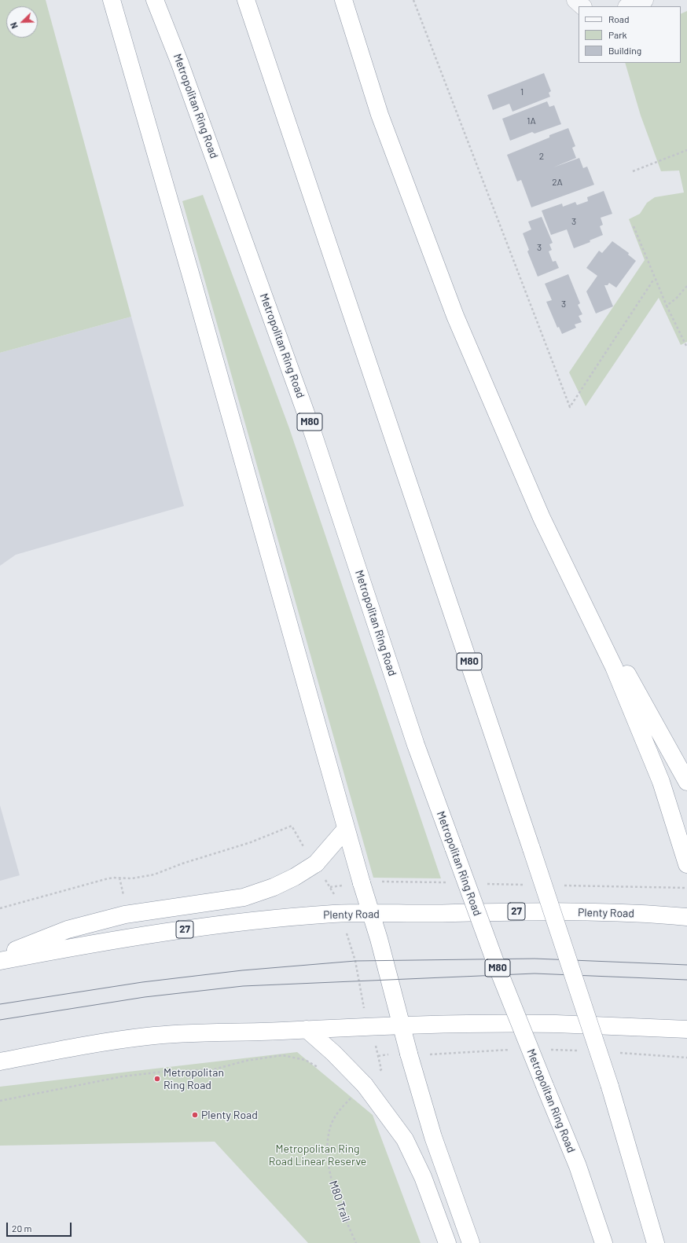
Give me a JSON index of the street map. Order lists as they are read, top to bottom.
{
  "streets": {
    "highway": [
      "Metropolitan Ring Road",
      "M80",
      "27",
      "Plenty Road"
    ],
    "path": ["M80 Trail"]
  },
  "parks": ["Metropolitan Ring Road Linear Reserve"],
  "places": ["Metropolitan Ring Road", "Plenty Road"],
  "house_numbers": [
    "1",
    "1A",
    "2",
    "2A",
    "3",
    "3",
    "3"
  ],
  "legend": ["Road", "Park", "Building"],
  "scale_bar": "20 m",
  "north": "bottom left"
}
